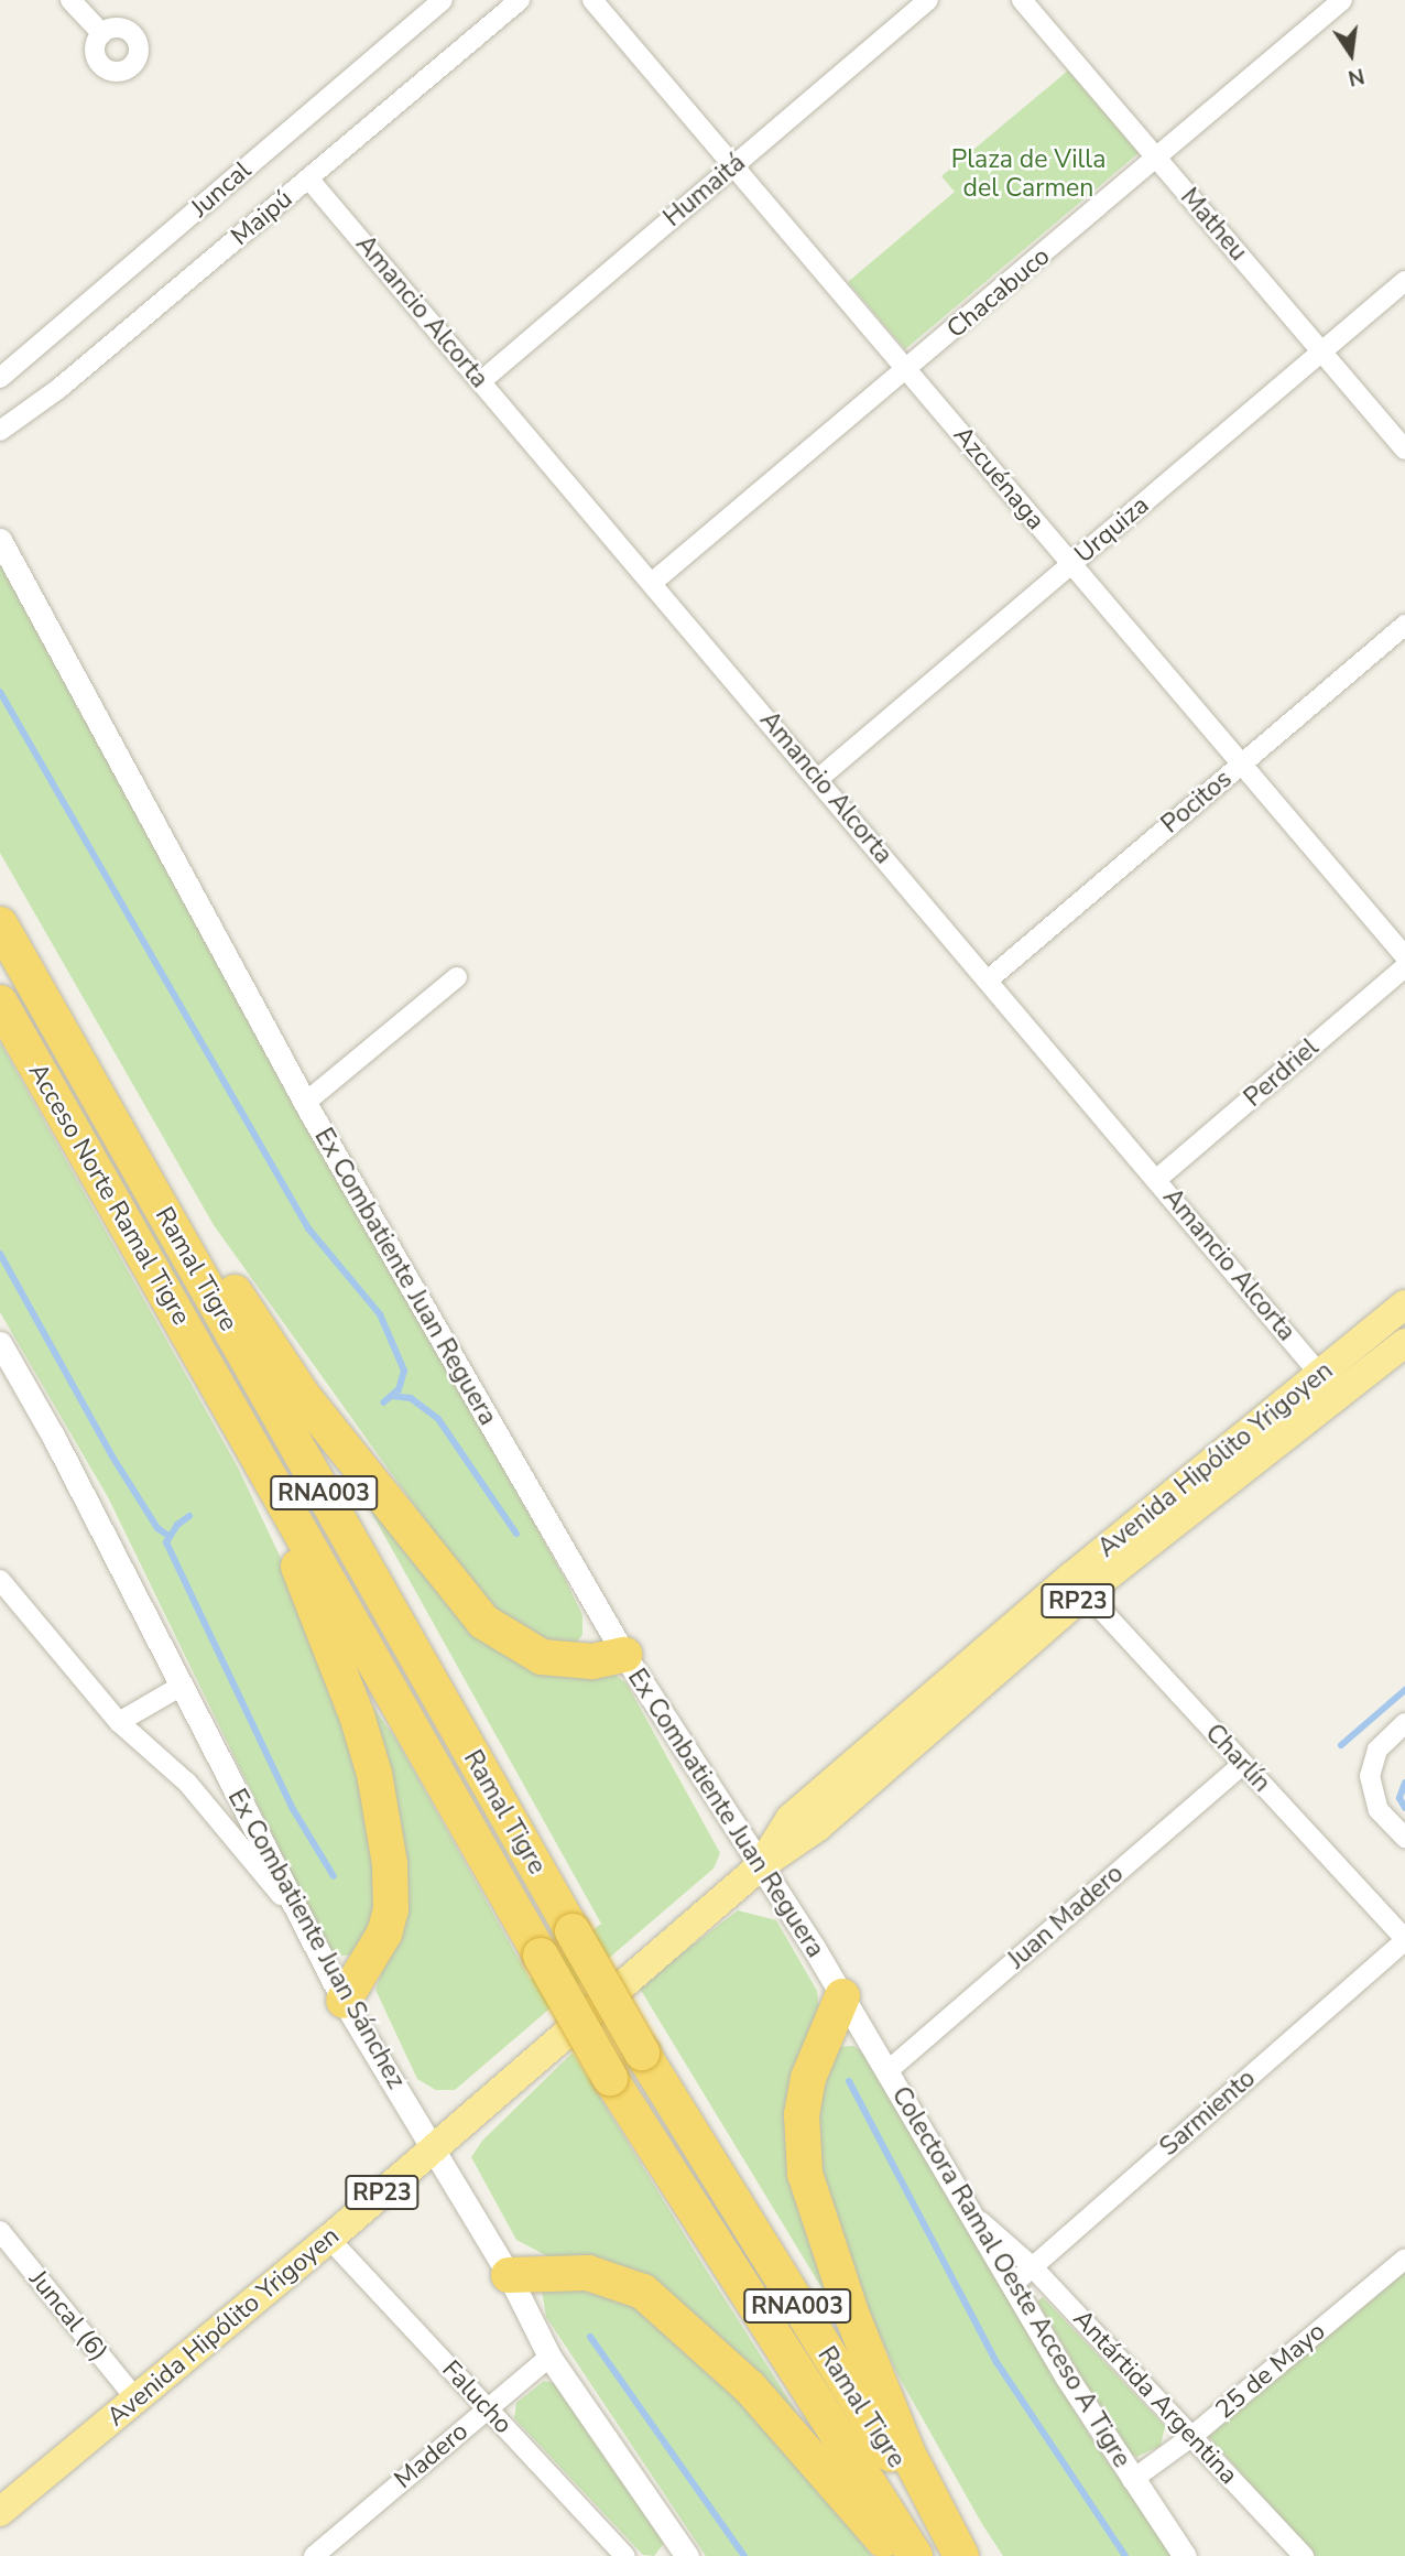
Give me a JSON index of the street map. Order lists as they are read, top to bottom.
{
  "streets": {
    "highway": ["Acceso Norte Ramal Tigre", "Ramal Tigre", "RNA003"],
    "main road": ["Avenida Hipólito Yrigoyen", "RP23"],
    "street": [
      "Juncal",
      "Humaitá",
      "Maipú",
      "Matheu",
      "Chacabuco",
      "Amancio Alcorta",
      "Azcuénaga",
      "Urquiza",
      "Pocitos",
      "Perdriel",
      "Ex Combatiente Juan Reguera",
      "Charlín",
      "Juan Madero",
      "Ex Combatiente Juan Sánchez",
      "Sarmiento",
      "Colectora Ramal Oeste Acceso A Tigre",
      "Juncal (6)",
      "25 de Mayo",
      "Falucho",
      "Antártida Argentina",
      "Madero"
    ]
  },
  "crossings": [
    ["Humaitá", "Amancio Alcorta"],
    ["Humaitá", "Azcuénaga"],
    ["Maipú", "Amancio Alcorta"],
    ["Matheu", "Chacabuco"],
    ["Matheu", "Urquiza"],
    ["Chacabuco", "Amancio Alcorta"],
    ["Chacabuco", "Azcuénaga"],
    ["Amancio Alcorta", "Urquiza"],
    ["Amancio Alcorta", "Pocitos"],
    ["Amancio Alcorta", "Perdriel"],
    ["Amancio Alcorta", "Avenida Hipólito Yrigoyen"],
    ["Azcuénaga", "Urquiza"],
    ["Azcuénaga", "Pocitos"],
    ["Acceso Norte Ramal Tigre", "Ramal Tigre"],
    ["Ex Combatiente Juan Reguera", "Avenida Hipólito Yrigoyen"],
    ["Ex Combatiente Juan Reguera", "Colectora Ramal Oeste Acceso A Tigre"],
    ["Avenida Hipólito Yrigoyen", "Charlín"],
    ["Avenida Hipólito Yrigoyen", "Ex Combatiente Juan Sánchez"],
    ["Avenida Hipólito Yrigoyen", "Juncal (6)"],
    ["Avenida Hipólito Yrigoyen", "Falucho"],
    ["Charlín", "Juan Madero"],
    ["Charlín", "Sarmiento"],
    ["Juan Madero", "Colectora Ramal Oeste Acceso A Tigre"],
    ["Ex Combatiente Juan Sánchez", "Madero"],
    ["Sarmiento", "Colectora Ramal Oeste Acceso A Tigre"],
    ["Sarmiento", "Antártida Argentina"],
    ["Colectora Ramal Oeste Acceso A Tigre", "25 de Mayo"],
    ["Colectora Ramal Oeste Acceso A Tigre", "Antártida Argentina"],
    ["25 de Mayo", "Antártida Argentina"],
    ["Falucho", "Madero"]
  ],
  "parks": ["Plaza de Villa del Carmen"],
  "north": "bottom"
}
